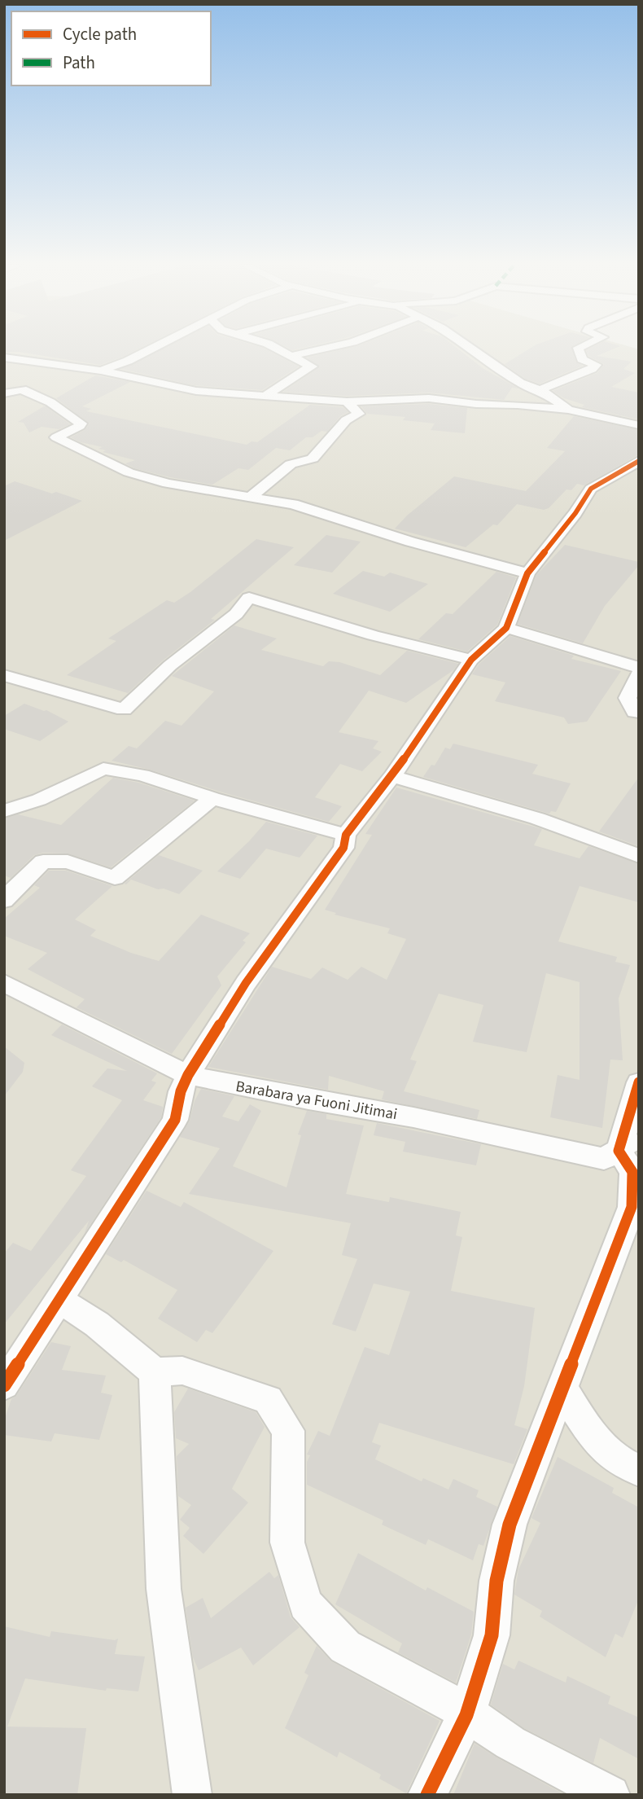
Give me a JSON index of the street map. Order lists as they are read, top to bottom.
{
  "streets": {
    "street": ["Barabara ya Fuoni Jitimai"]
  },
  "legend": ["Cycle path", "Path"]
}
